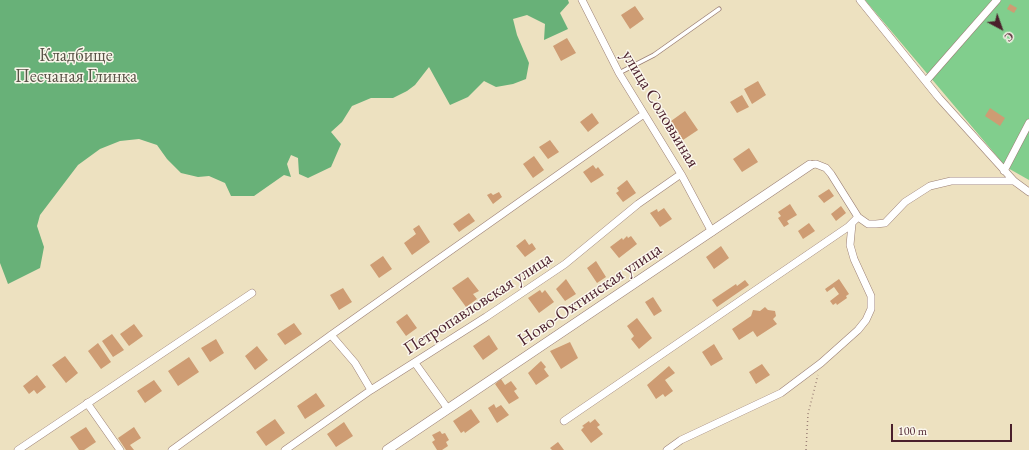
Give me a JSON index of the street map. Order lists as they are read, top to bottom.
{
  "streets": {
    "street": ["улица Соловьиная", "Ново-Охтинская улица", "Петропавловская улица"]
  },
  "crossings": [
    ["улица Соловьиная", "Ново-Охтинская улица"],
    ["улица Соловьиная", "Петропавловская улица"]
  ],
  "parks": ["Кладбище Песчаная Глинка"],
  "scale_bar": "100 m",
  "north": "bottom right"
}
